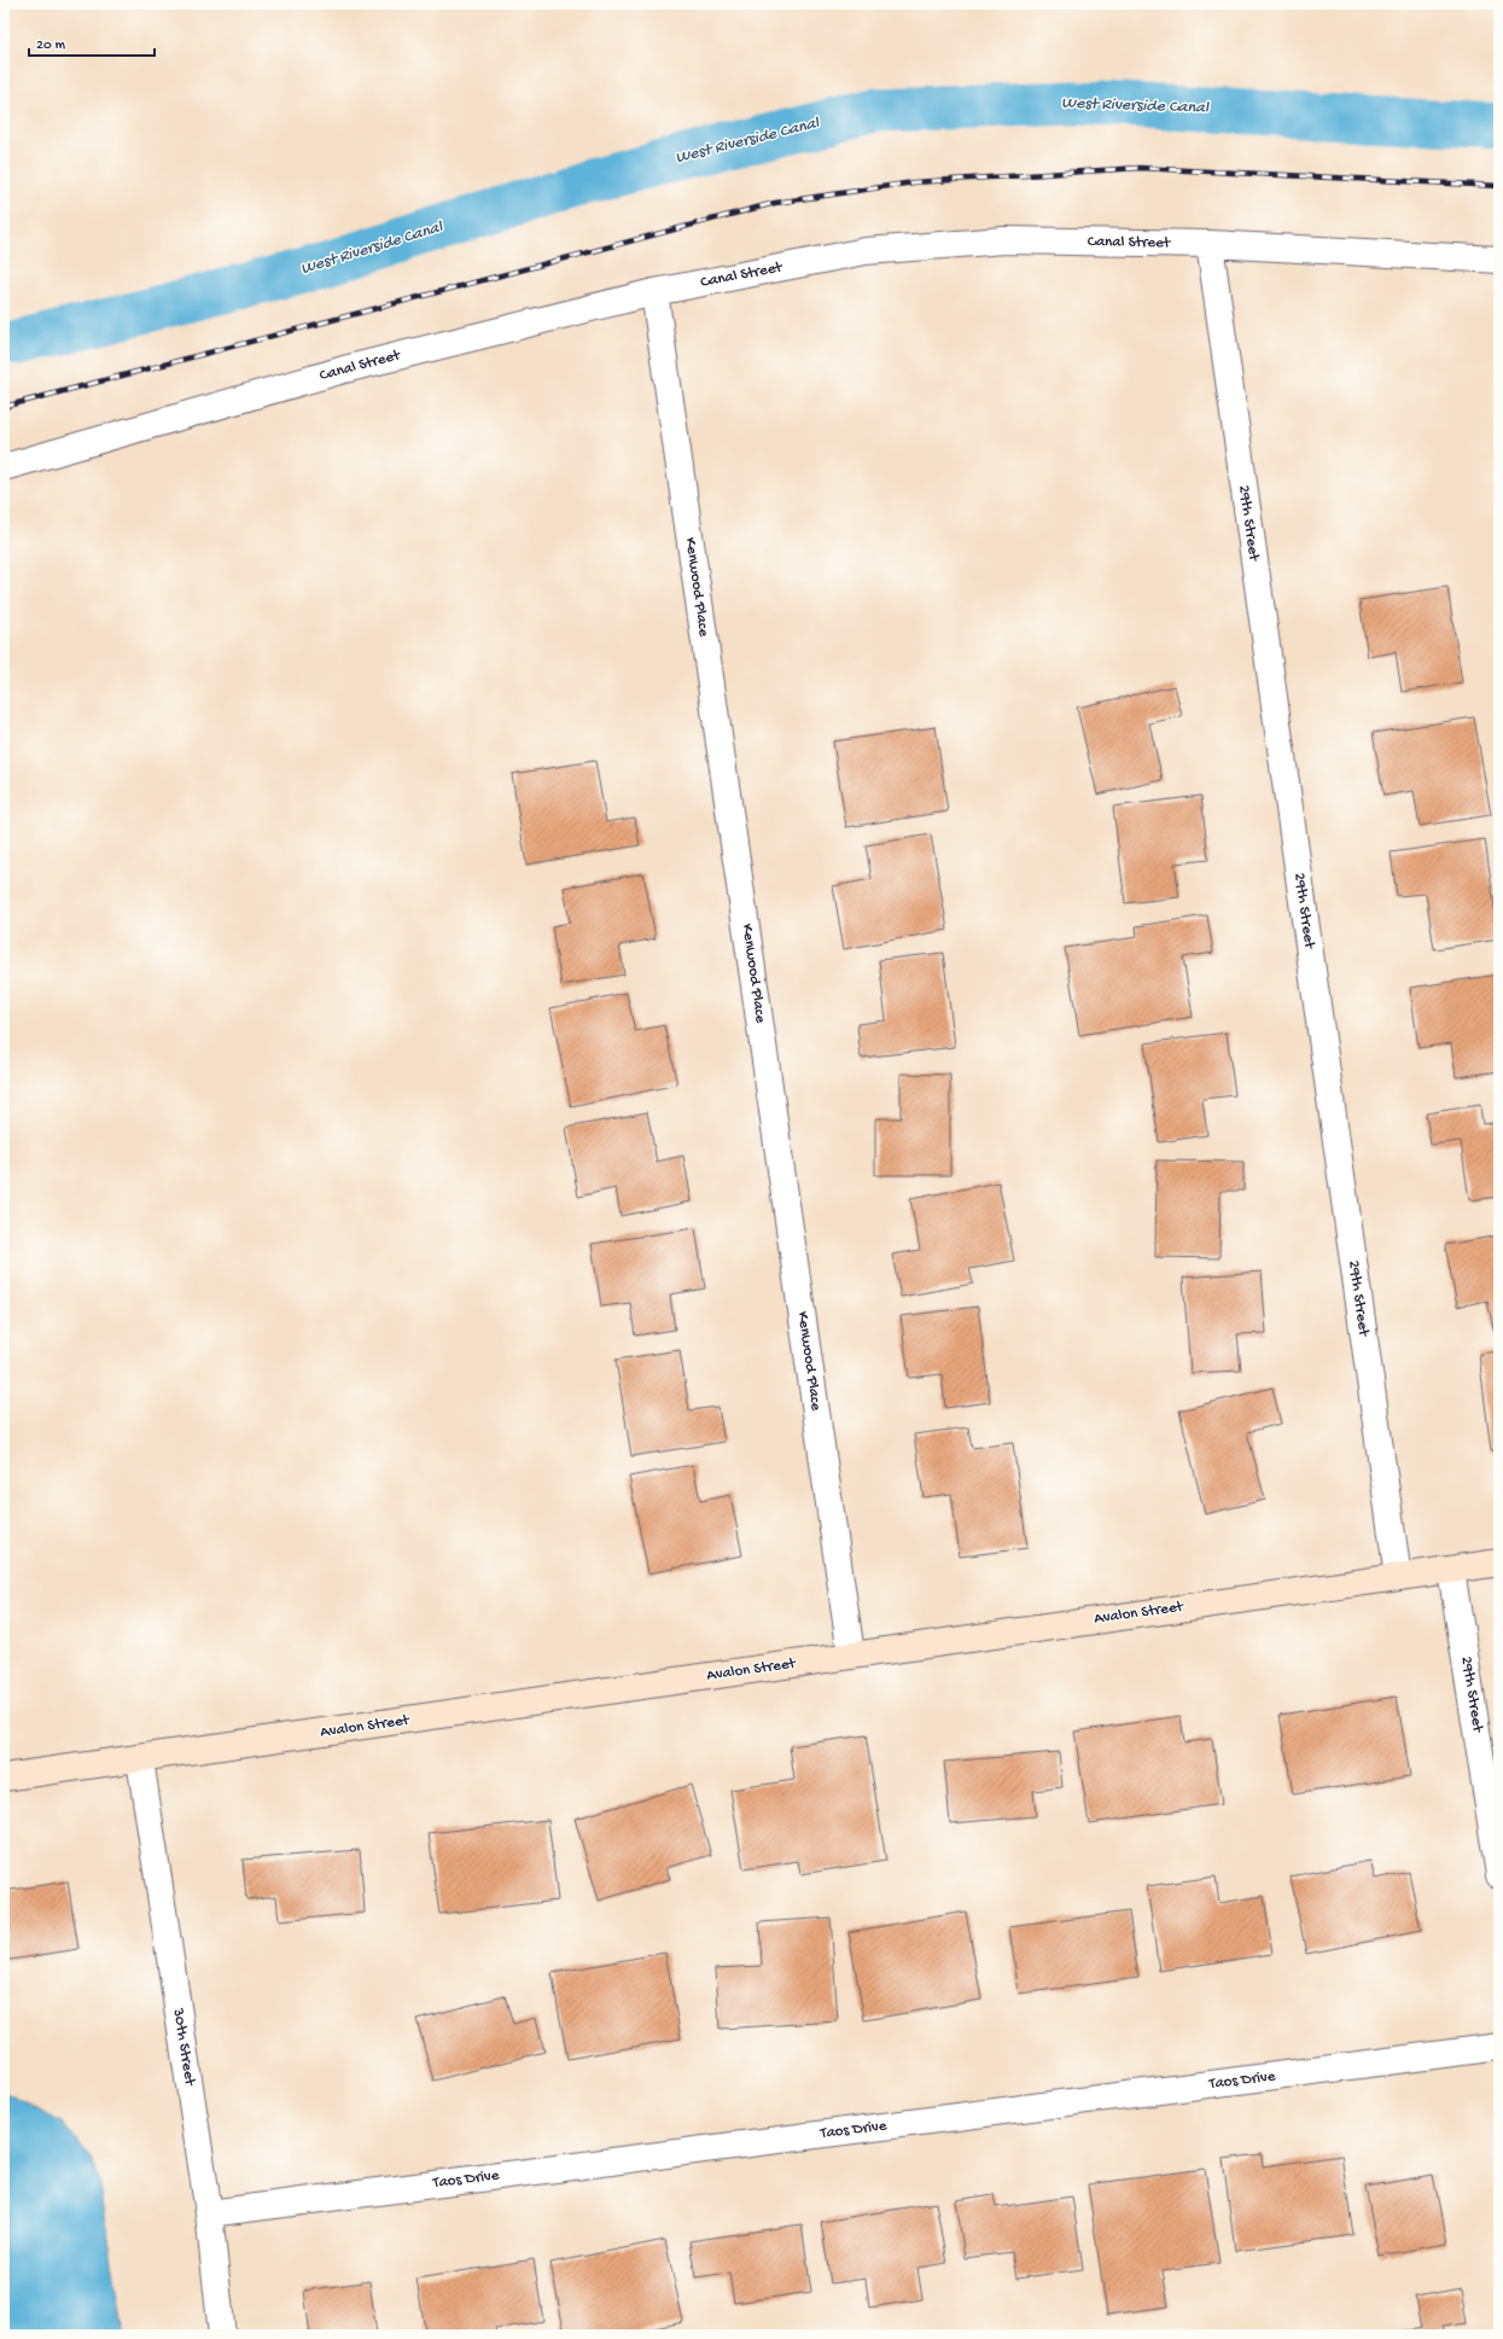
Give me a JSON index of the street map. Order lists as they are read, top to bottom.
{
  "streets": {
    "street": [
      "Canal Street",
      "29th Street",
      "Kenwood Place",
      "Avalon Street",
      "30th Street",
      "Taos Drive"
    ]
  },
  "crossings": [
    ["Canal Street", "29th Street"],
    ["Canal Street", "Kenwood Place"],
    ["29th Street", "Avalon Street"],
    ["Kenwood Place", "Avalon Street"],
    ["Avalon Street", "30th Street"],
    ["30th Street", "Taos Drive"]
  ],
  "water": ["West Riverside Canal"],
  "scale_bar": "20 m"
}
